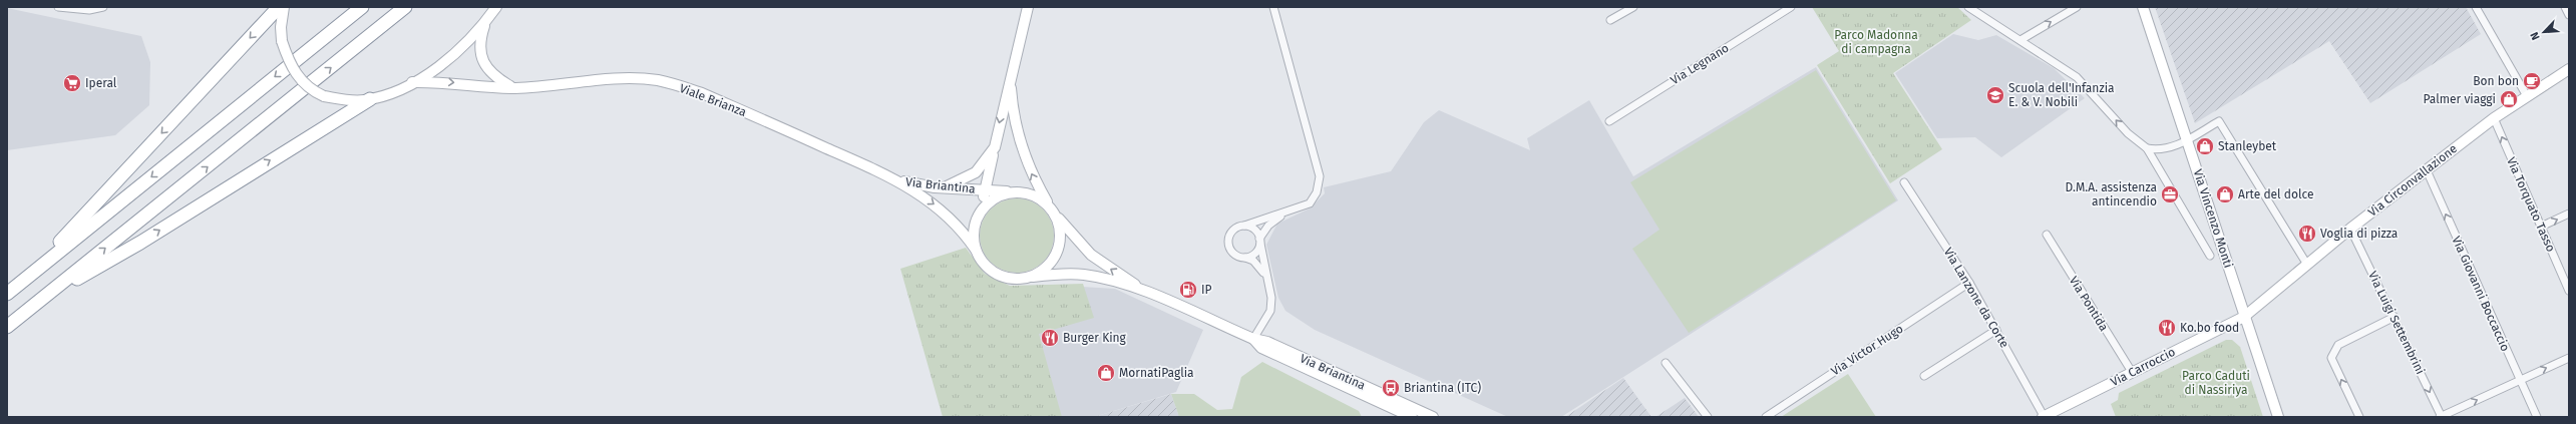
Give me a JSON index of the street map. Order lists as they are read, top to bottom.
{
  "streets": {
    "main road": [
      "Viale Brianza",
      "Via Circonvallazione",
      "Via Briantina",
      "Via Vincenzo Monti",
      "Via Carroccio"
    ],
    "street": [
      "Via Legnano",
      "Via Torquato Tasso",
      "Via Giovanni Boccaccio",
      "Via Lanzone da Corte",
      "Via Pontida",
      "Via Luigi Settembrini",
      "Via Victor Hugo"
    ]
  },
  "crossings": [
    ["Viale Brianza", "Via Briantina"],
    ["Via Circonvallazione", "Via Torquato Tasso"],
    ["Via Circonvallazione", "Via Vincenzo Monti"],
    ["Via Circonvallazione", "Via Giovanni Boccaccio"],
    ["Via Circonvallazione", "Via Luigi Settembrini"],
    ["Via Circonvallazione", "Via Carroccio"],
    ["Via Vincenzo Monti", "Via Carroccio"],
    ["Via Lanzone da Corte", "Via Victor Hugo"],
    ["Via Lanzone da Corte", "Via Carroccio"],
    ["Via Pontida", "Via Carroccio"]
  ],
  "one_way": ["Via Torquato Tasso", "Via Giovanni Boccaccio", "Via Luigi Settembrini"],
  "parks": ["Parco Madonna di campagna", "Parco Caduti di Nassiriya"],
  "places": {
    "cafe": ["Bon bon"],
    "supermarket": ["Iperal"],
    "school or university": ["Scuola dell'Infanzia E. & V. Nobili"],
    "shop": [
      "Palmer viaggi",
      "Stanleybet",
      "Arte del dolce",
      "MornatiPaglia"
    ],
    "office": ["D.M.A. assistenza antincendio"],
    "restaurant": ["Voglia di pizza", "Ko.bo food", "Burger King"],
    "fuel station": ["IP"],
    "bus stop": ["Briantina (ITC)"]
  },
  "north": "bottom left"
}
